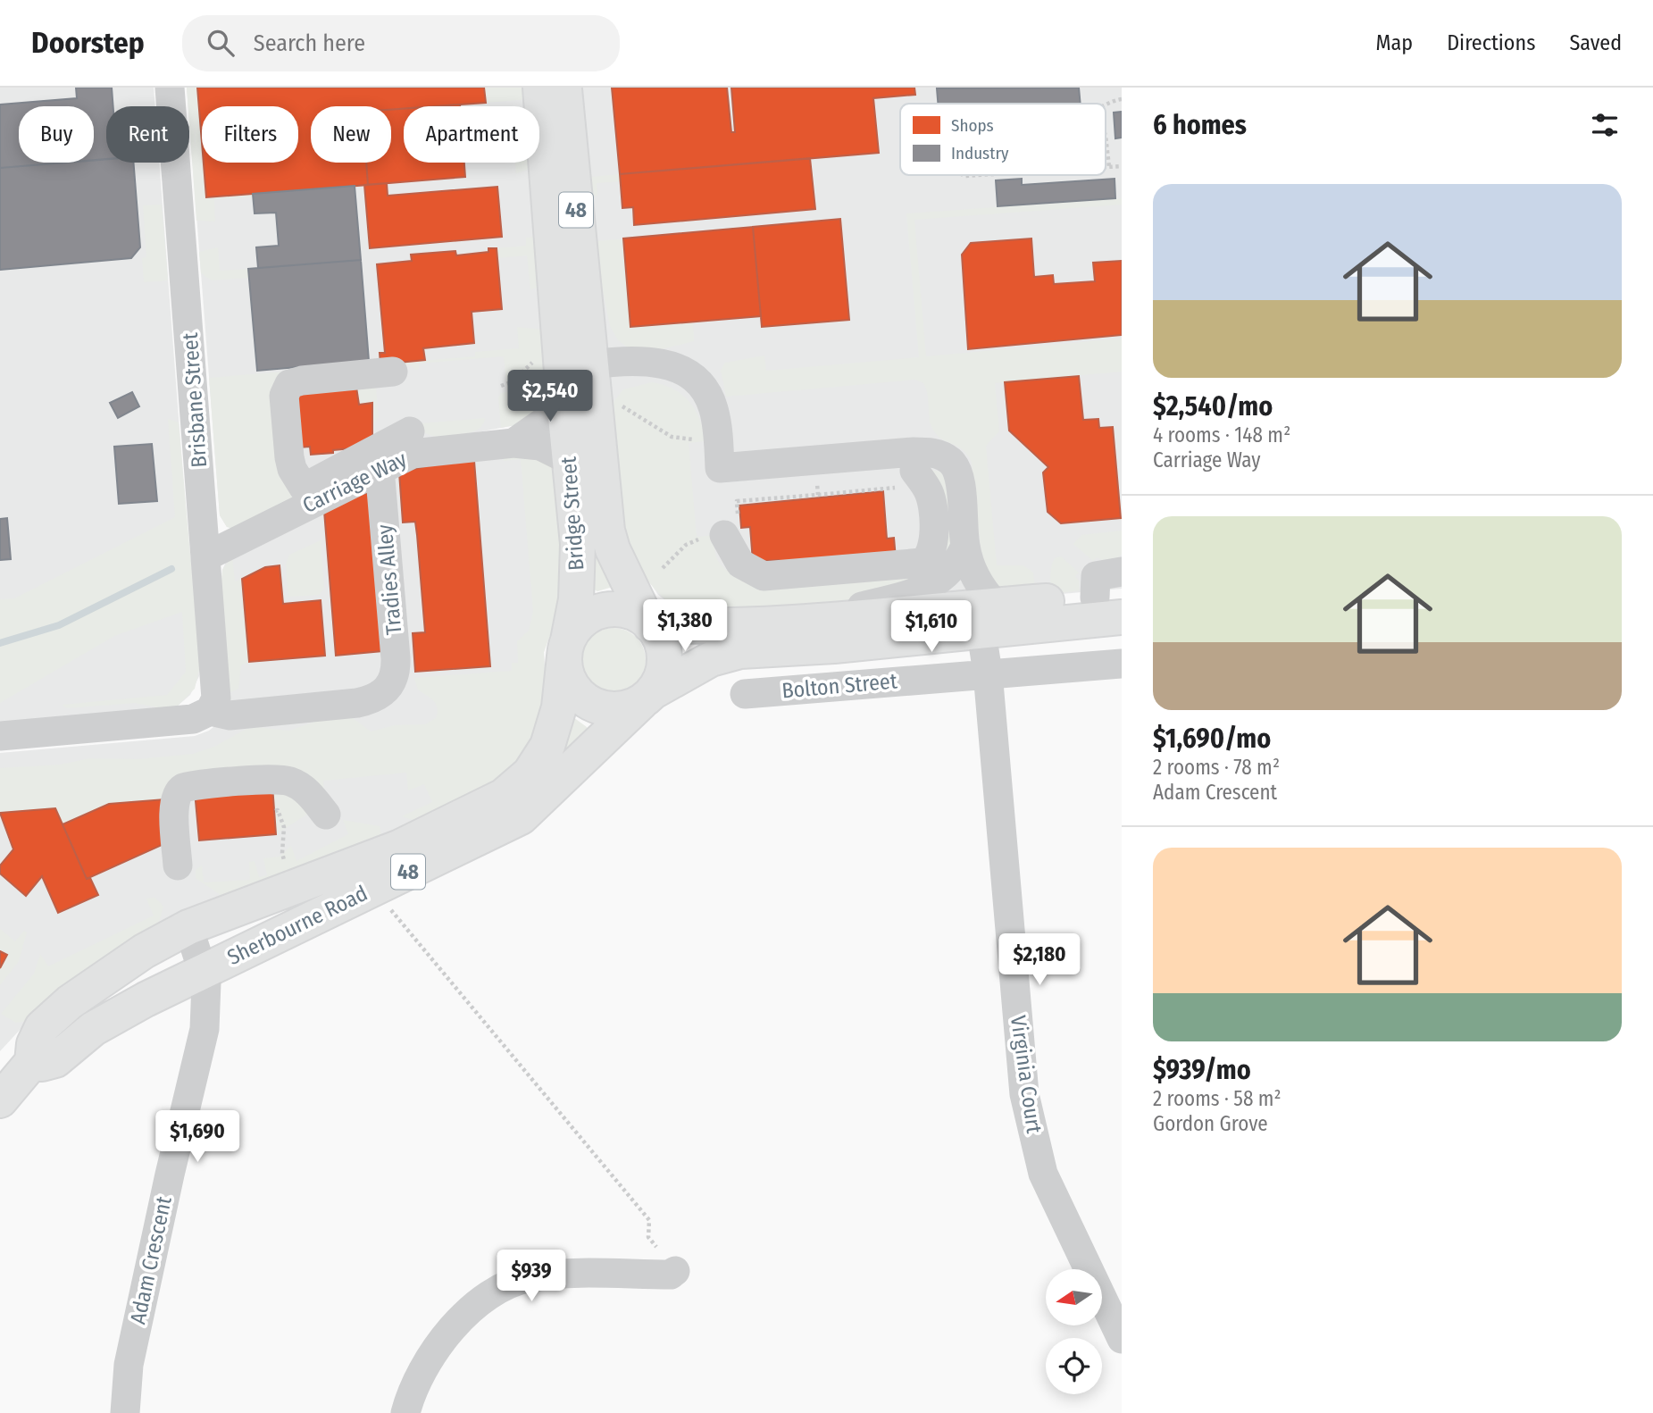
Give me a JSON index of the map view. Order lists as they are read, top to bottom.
{
  "streets": {
    "main road": [
      "48",
      "Bridge Street",
      "Bolton Street",
      "Sherbourne Road"
    ],
    "street": [
      "Brisbane Street",
      "Carriage Way",
      "Tradies Alley",
      "Virginia Court",
      "Adam Crescent"
    ]
  },
  "crossings": [
    ["48", "Bridge Street"],
    ["48", "Bolton Street"],
    ["48", "Sherbourne Road"],
    ["Brisbane Street", "Carriage Way"],
    ["Brisbane Street", "Tradies Alley"],
    ["Carriage Way", "Bridge Street"],
    ["Carriage Way", "Tradies Alley"],
    ["Bridge Street", "Bolton Street"],
    ["Bridge Street", "Sherbourne Road"],
    ["Bolton Street", "Sherbourne Road"],
    ["Bolton Street", "Virginia Court"],
    ["Sherbourne Road", "Adam Crescent"]
  ],
  "legend": ["Shops", "Industry"],
  "north": "left",
  "page": {
    "header": "Doorstep",
    "search": "Search here",
    "nav": ["Map", "Directions", "Saved"],
    "heading": "6 homes",
    "chip": [
      "Buy",
      "Rent",
      "Filters",
      "New",
      "Apartment"
    ],
    "list": [
      {
        "name": "$2,540/mo",
        "note": "4 rooms · 148 m² · Carriage Way"
      },
      {
        "name": "$1,690/mo",
        "note": "2 rooms · 78 m² · Adam Crescent"
      },
      {
        "name": "$939/mo",
        "note": "2 rooms · 58 m² · Gordon Grove"
      }
    ],
    "price": [
      "$2,540",
      "$1,380",
      "$1,610",
      "$2,180",
      "$1,690",
      "$939"
    ]
  }
}
